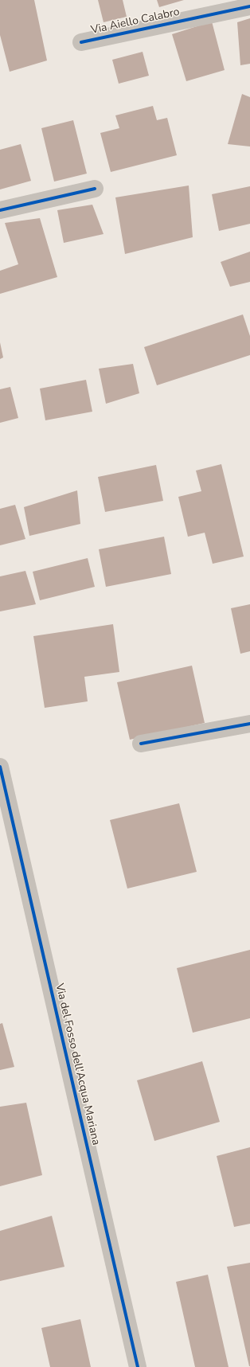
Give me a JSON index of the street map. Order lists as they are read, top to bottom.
{
  "streets": {
    "street": ["Via Aiello Calabro", "Via del Fosso dell'Acqua Mariana"]
  }
}
